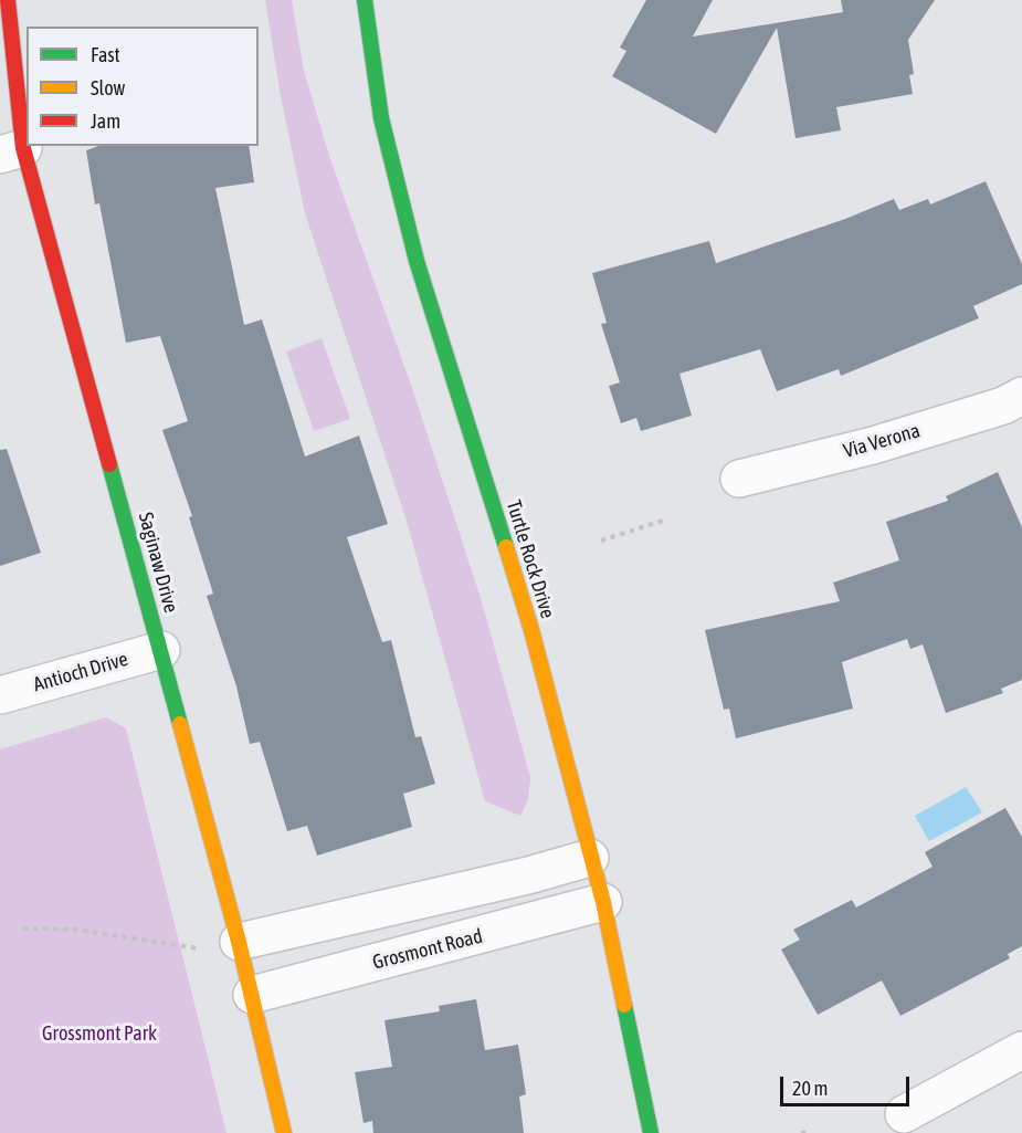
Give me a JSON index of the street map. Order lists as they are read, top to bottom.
{
  "streets": {
    "street": [
      "Via Verona",
      "Turtle Rock Drive",
      "Saginaw Drive",
      "Antioch Drive",
      "Grosmont Road"
    ]
  },
  "crossings": [
    ["Turtle Rock Drive", "Grosmont Road"],
    ["Saginaw Drive", "Antioch Drive"],
    ["Saginaw Drive", "Grosmont Road"]
  ],
  "parks": ["Grossmont Park"],
  "legend": ["Fast", "Slow", "Jam"],
  "scale_bar": "20 m"
}
